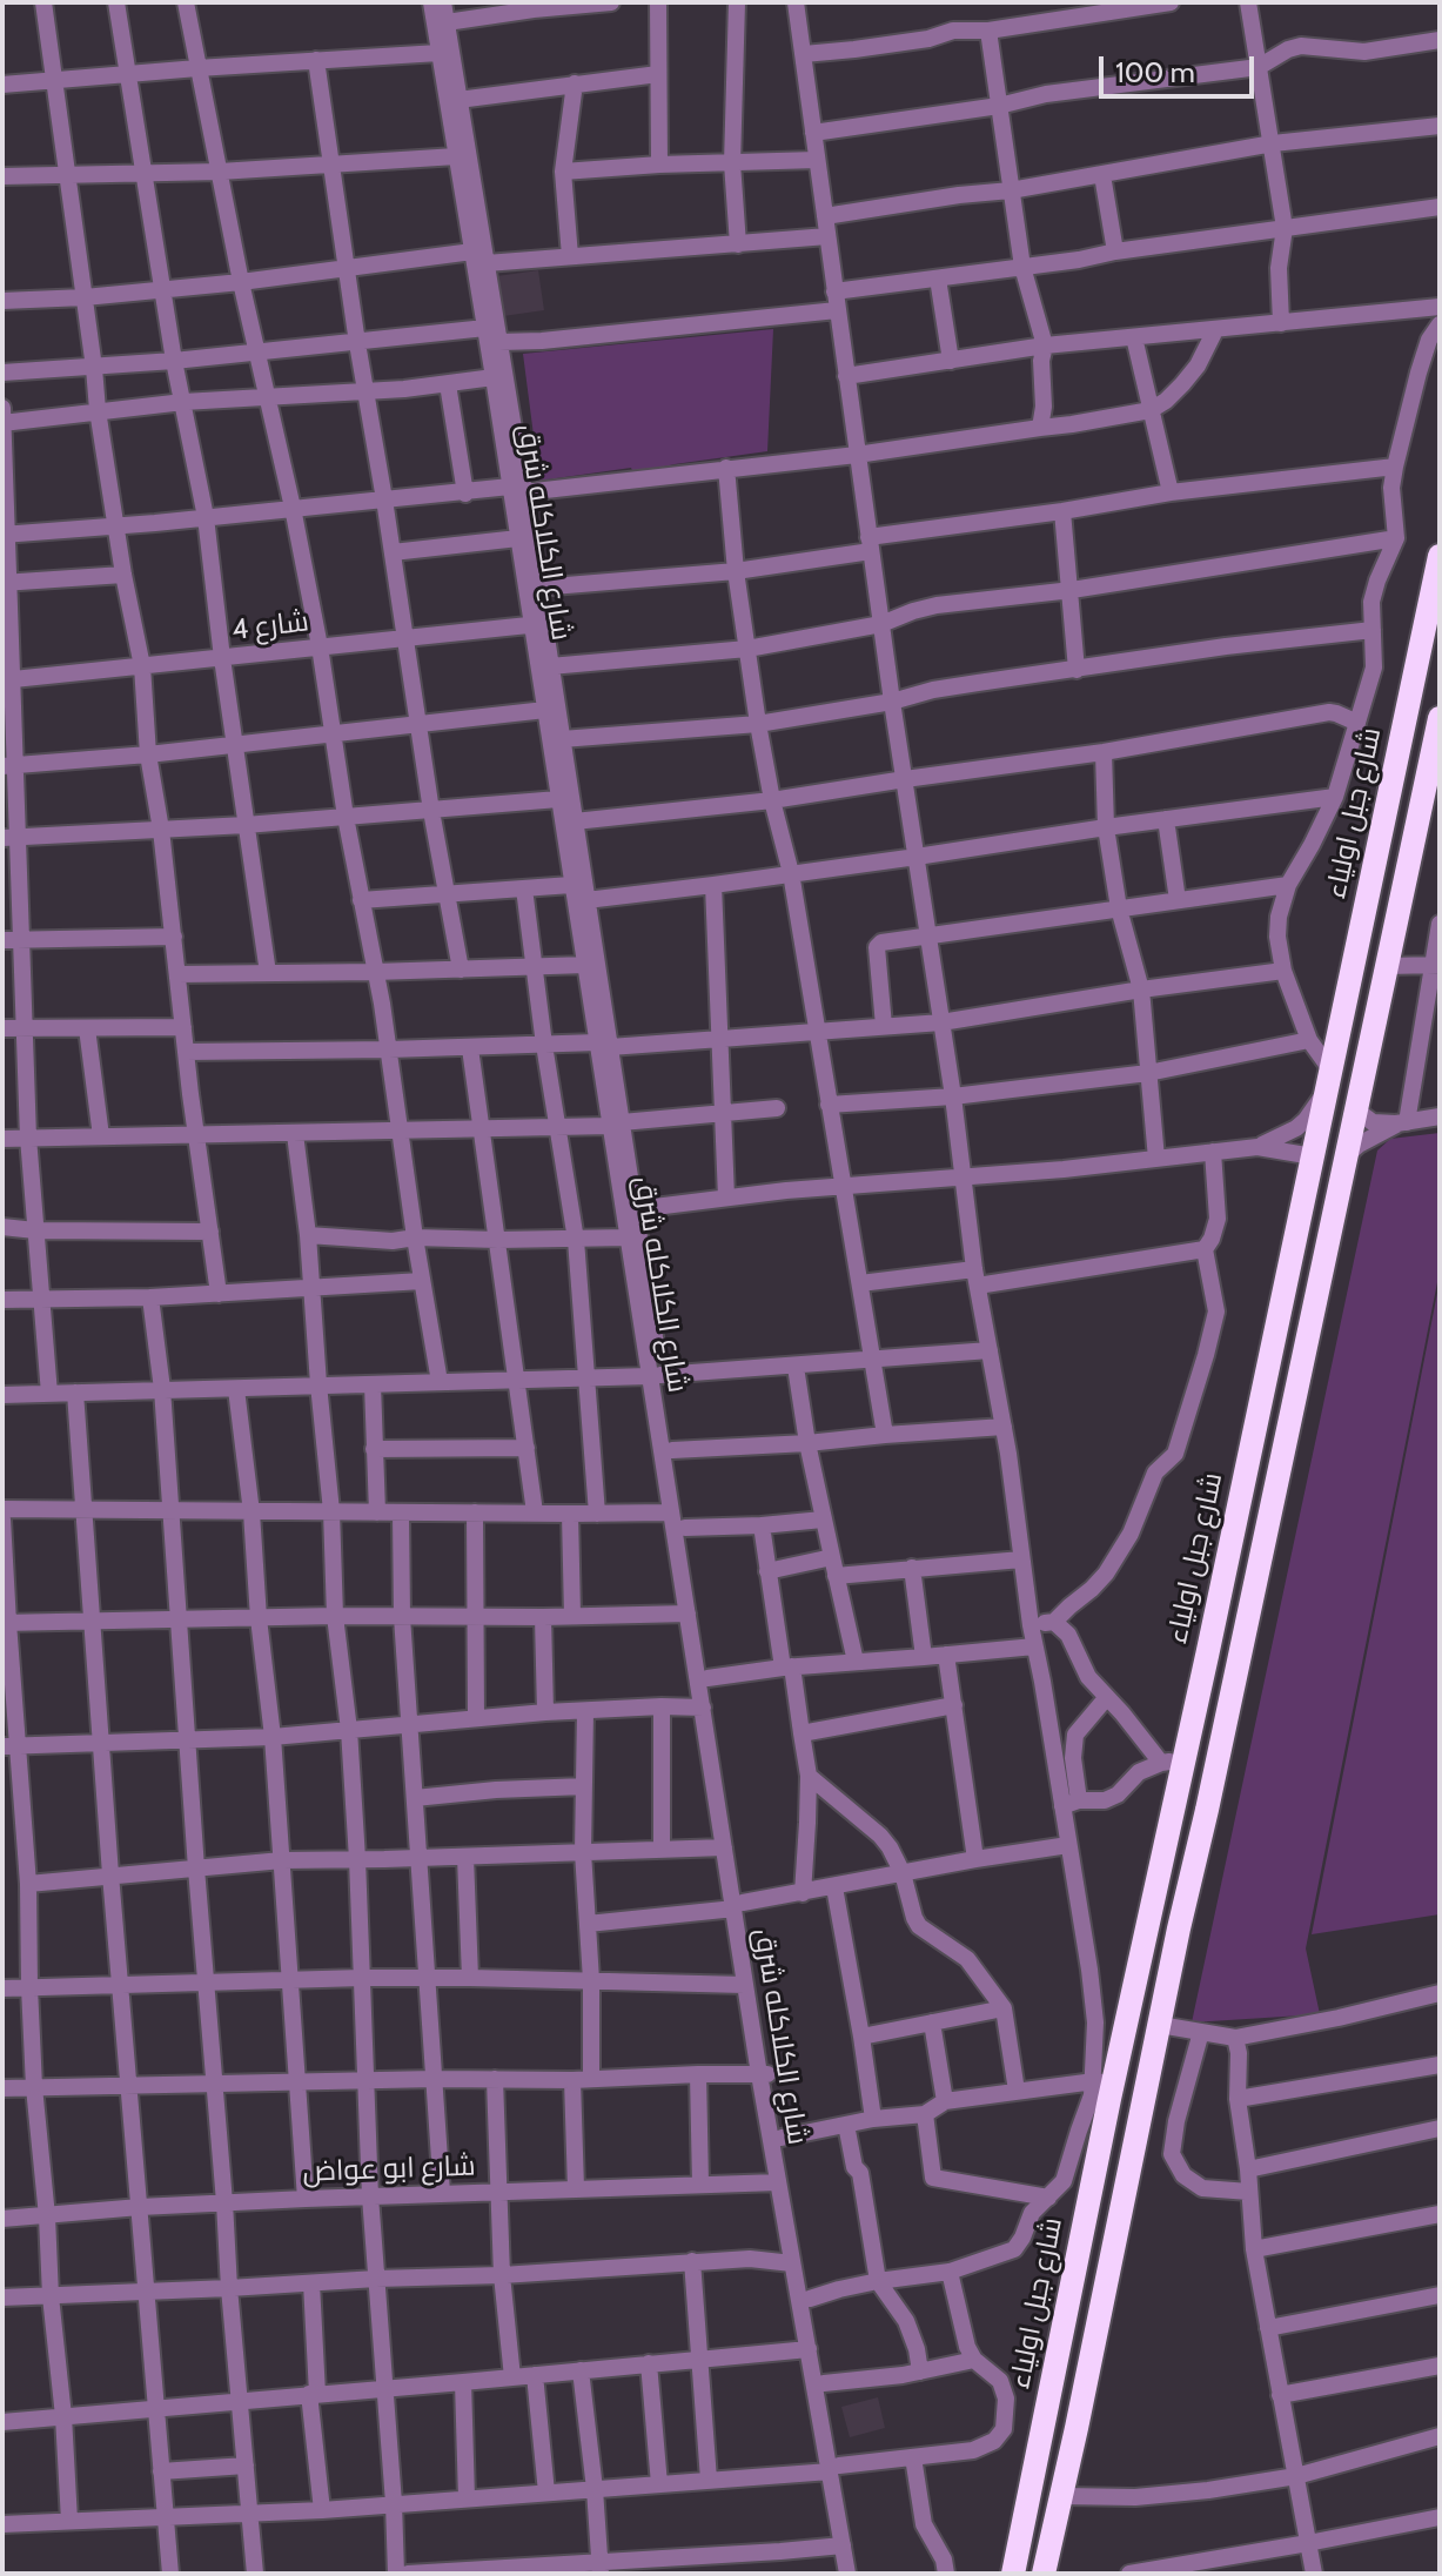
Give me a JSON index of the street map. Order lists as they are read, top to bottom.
{
  "streets": {
    "highway": ["شارع جبل اولياء"],
    "street": ["شارع الكلاكله شرق", "شارع 4", "شارع ابو عواض"]
  },
  "crossings": [
    ["شارع الكلاكله شرق", "شارع 4"],
    ["شارع الكلاكله شرق", "شارع ابو عواض"]
  ],
  "scale_bar": "100 m"
}
